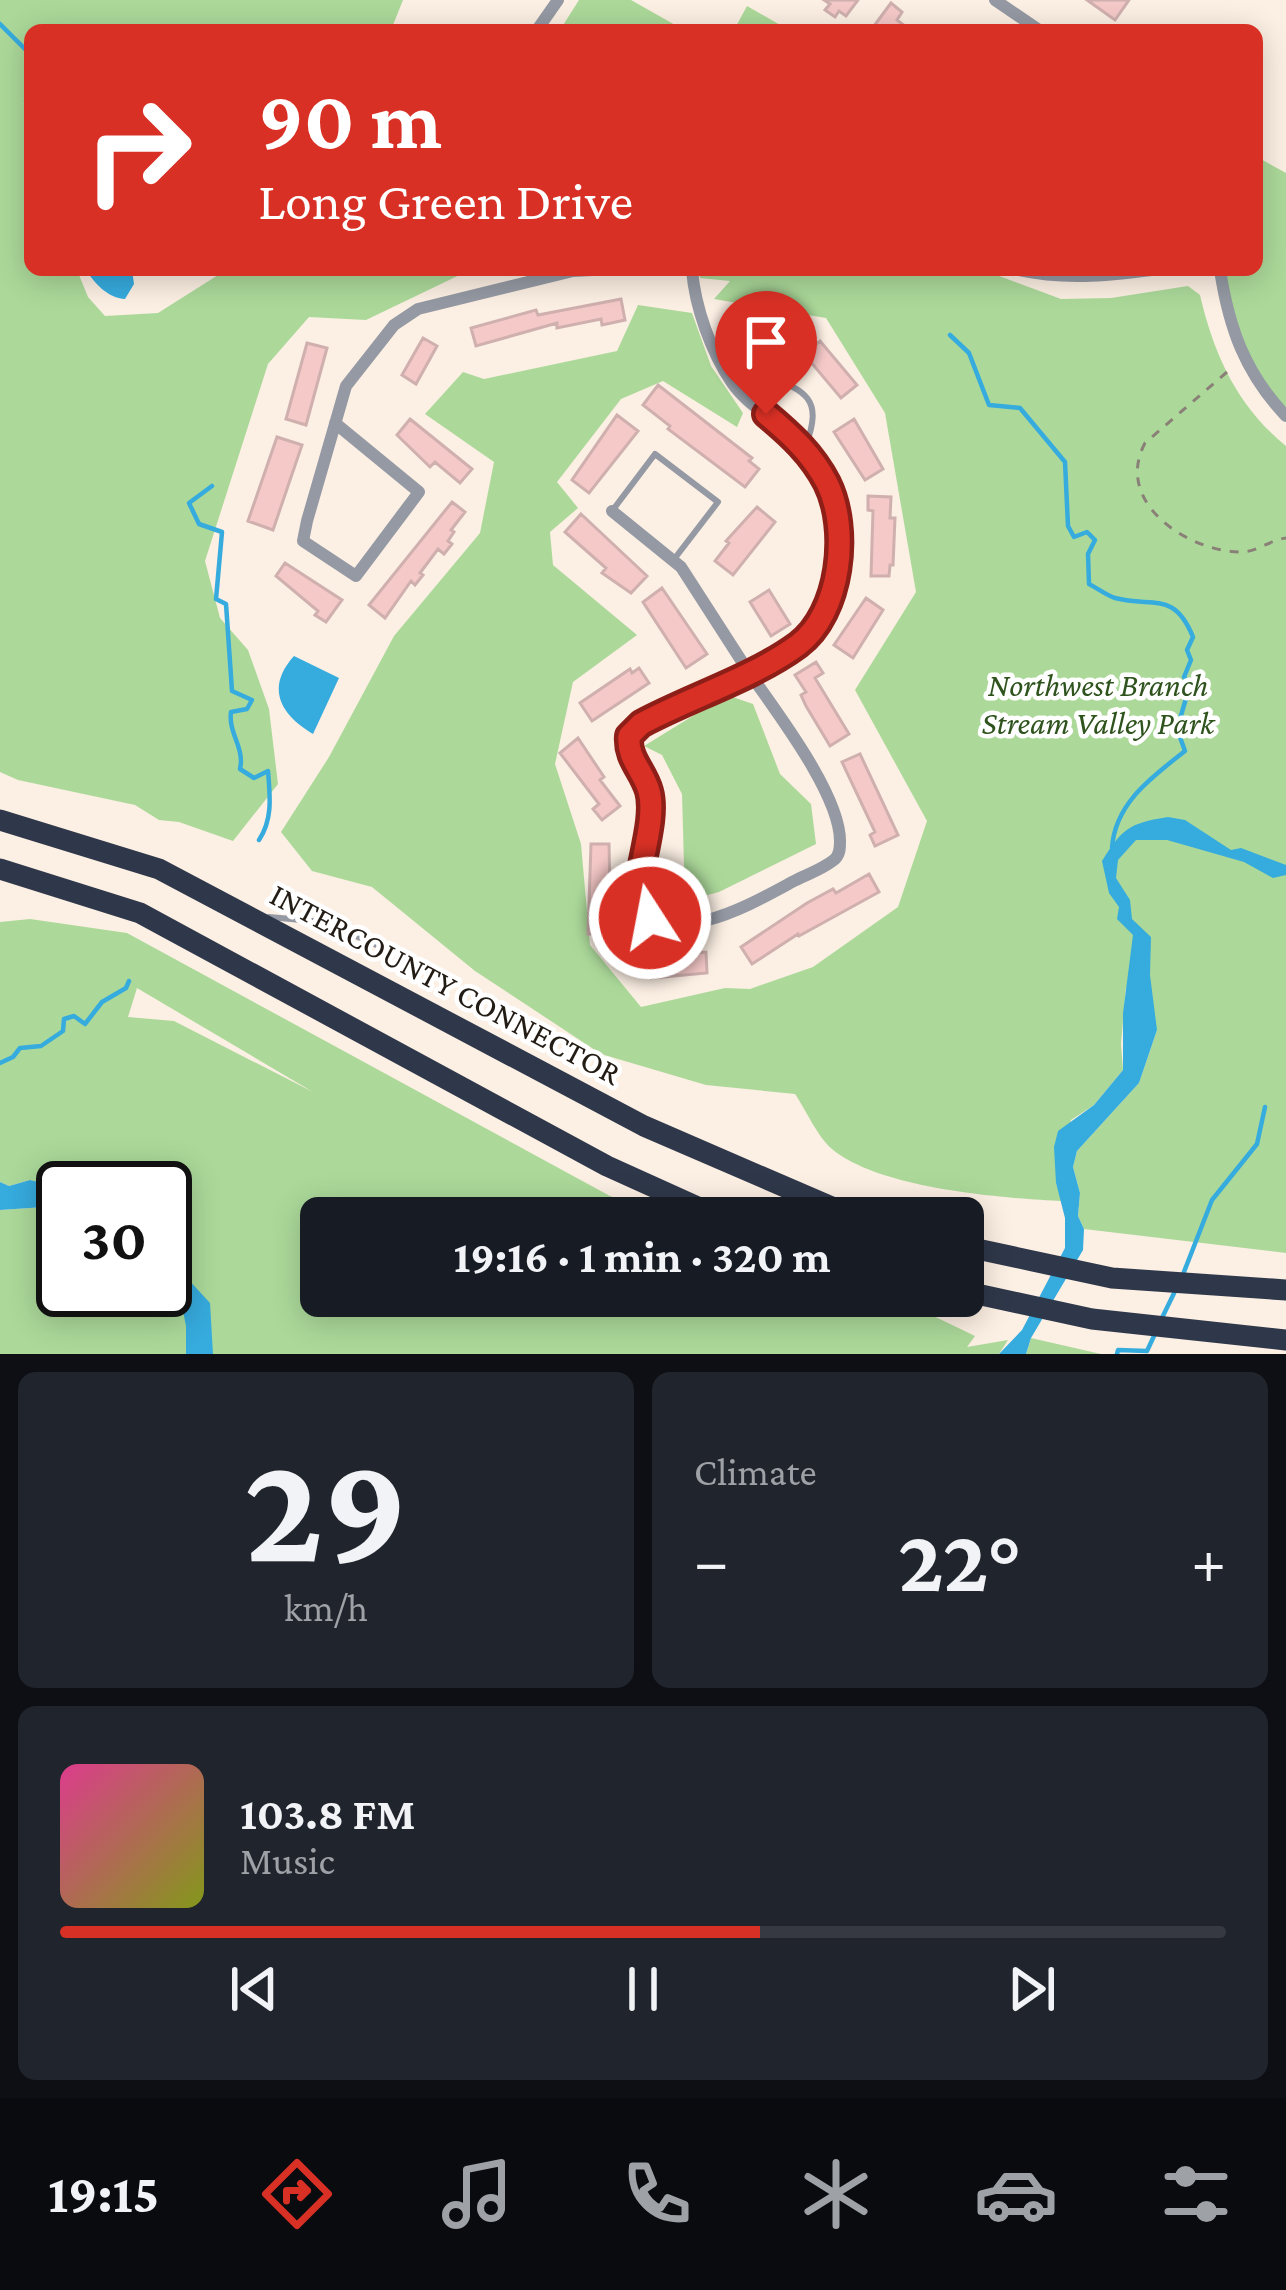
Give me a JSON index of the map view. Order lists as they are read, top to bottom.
{
  "streets": {
    "highway": ["INTERCOUNTY CONNECTOR"]
  },
  "parks": ["Northwest Branch Stream Valley Park"],
  "page": {
    "turn": ["90 m", "Long Green Drive"],
    "limit": "30",
    "trip": "19:16 · 1 min · 320 m",
    "tile": [
      ["29", "km/h"],
      "Climate"
    ],
    "heat": ["−", "22°", "+"],
    "song": ["103.8 FM", "Music"],
    "tabs": "19:15"
  }
}
